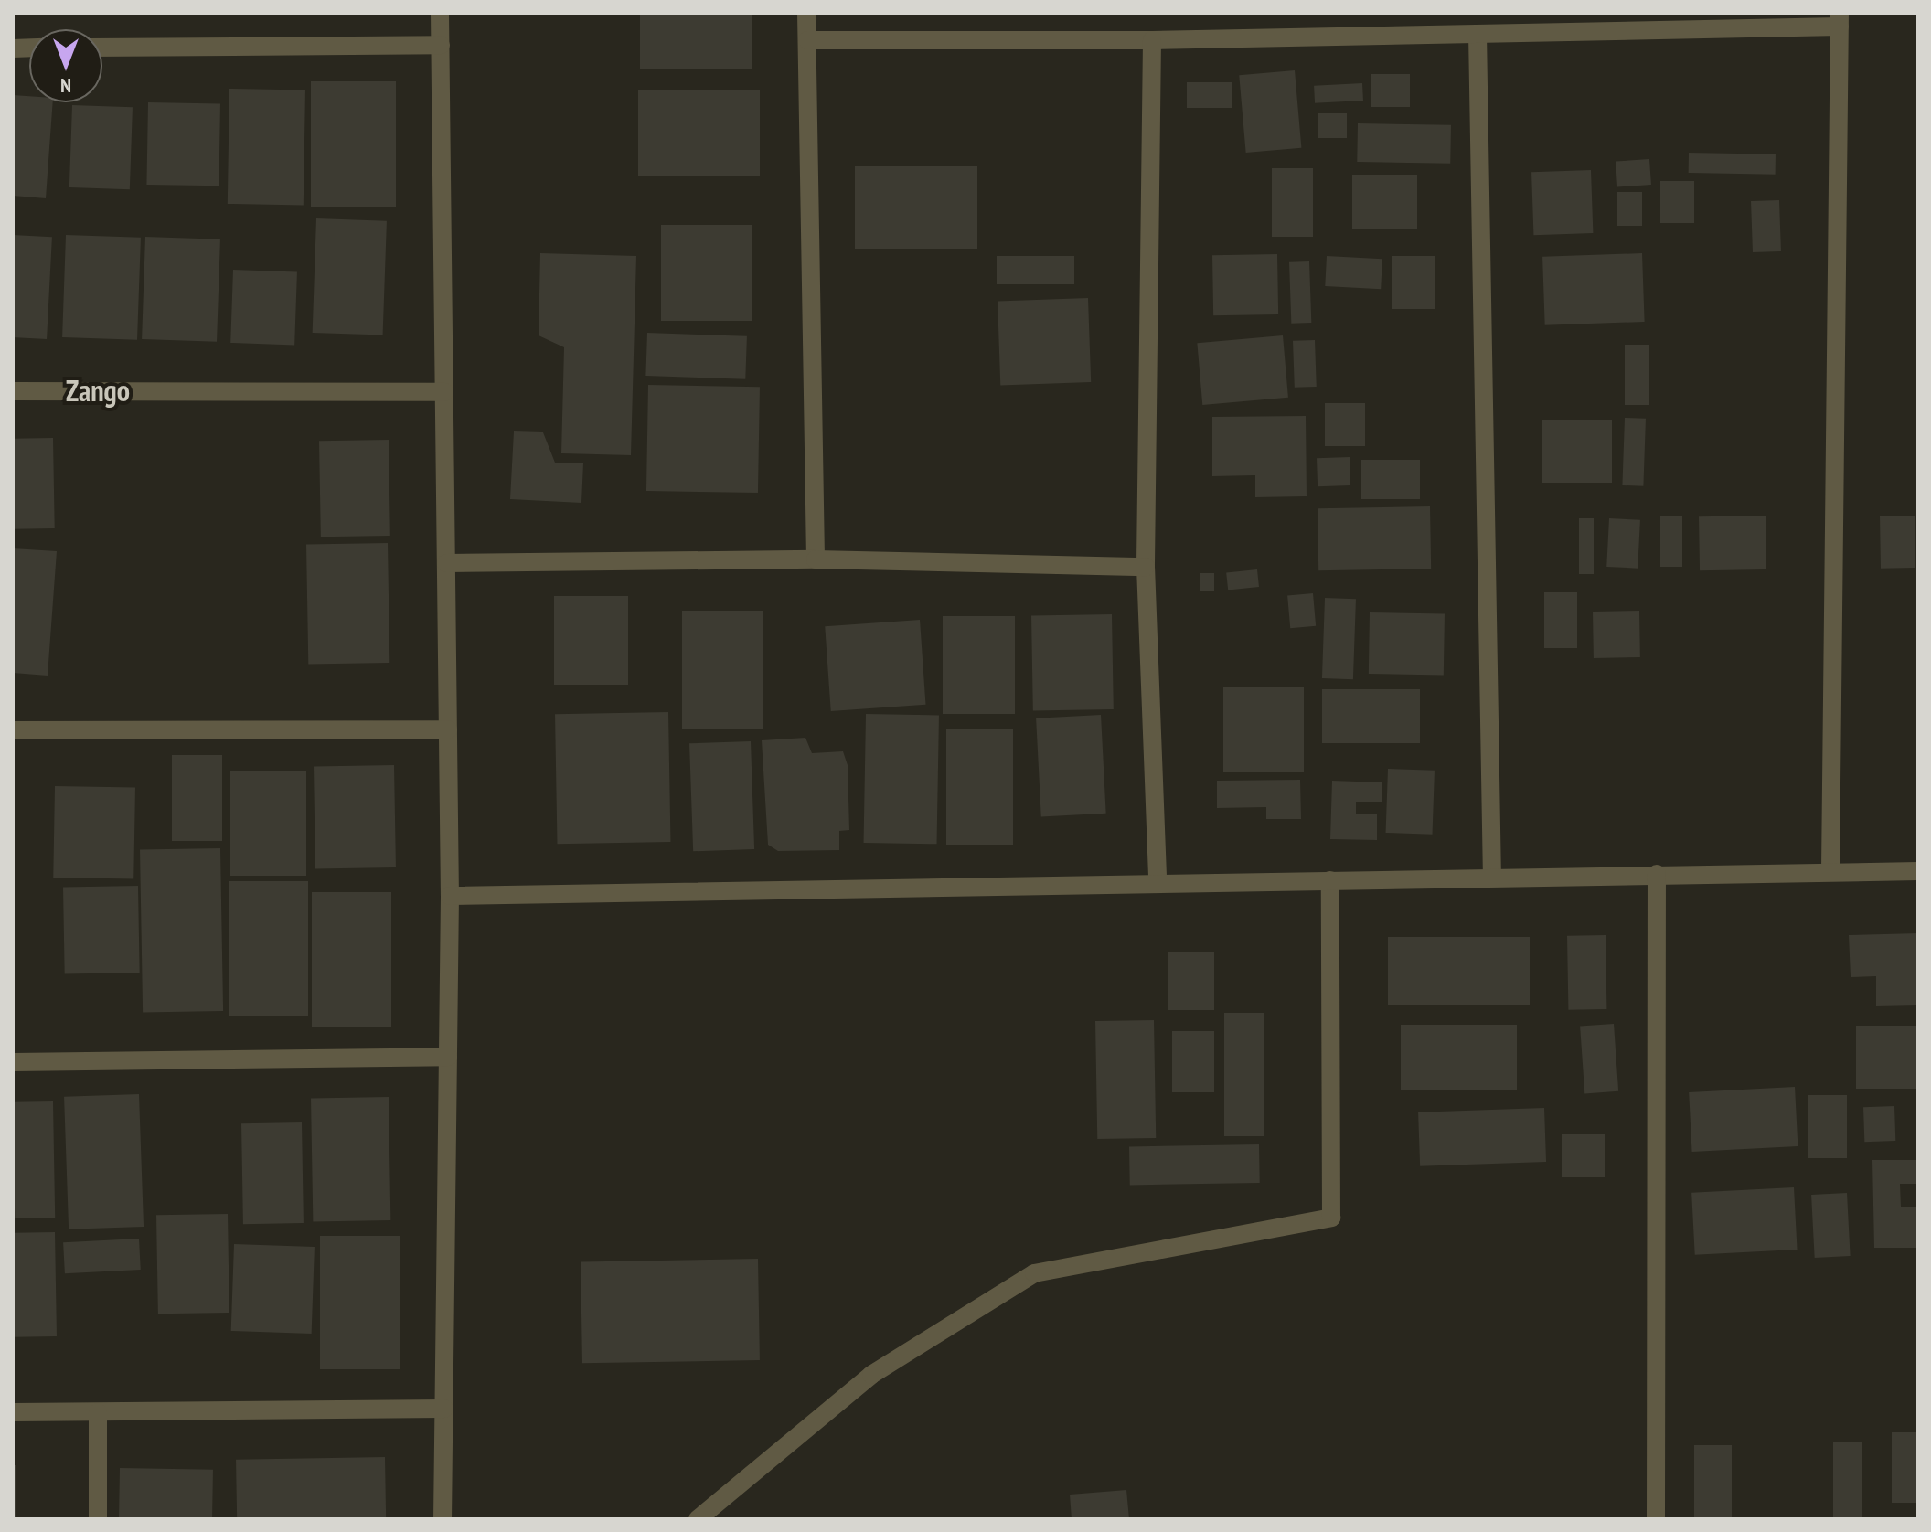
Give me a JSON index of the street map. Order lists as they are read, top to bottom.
{
  "districts": ["Zango"],
  "north": "bottom"
}
